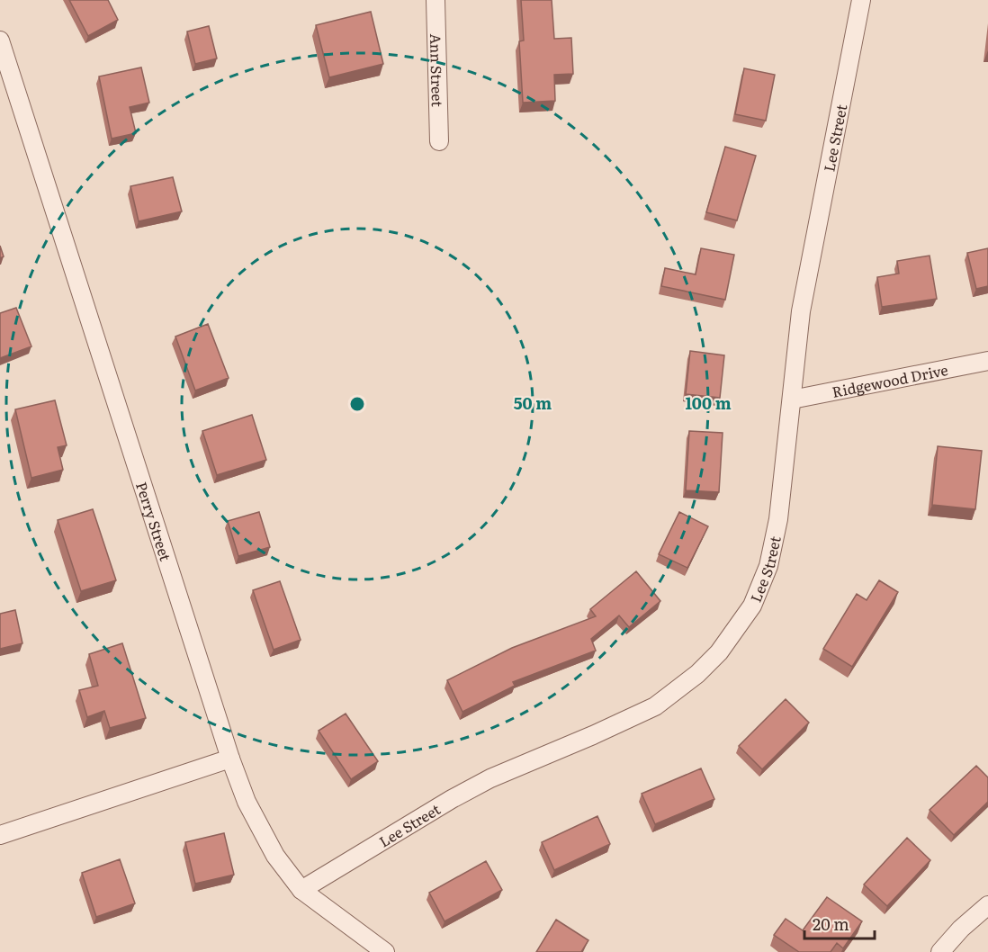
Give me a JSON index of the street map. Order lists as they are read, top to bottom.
{
  "streets": {
    "street": [
      "Ann Street",
      "Lee Street",
      "Ridgewood Drive",
      "Perry Street"
    ]
  },
  "crossings": [
    ["Lee Street", "Ridgewood Drive"],
    ["Lee Street", "Perry Street"]
  ],
  "scale_bar": "20 m",
  "rings": ["50 m", "100 m"]
}
